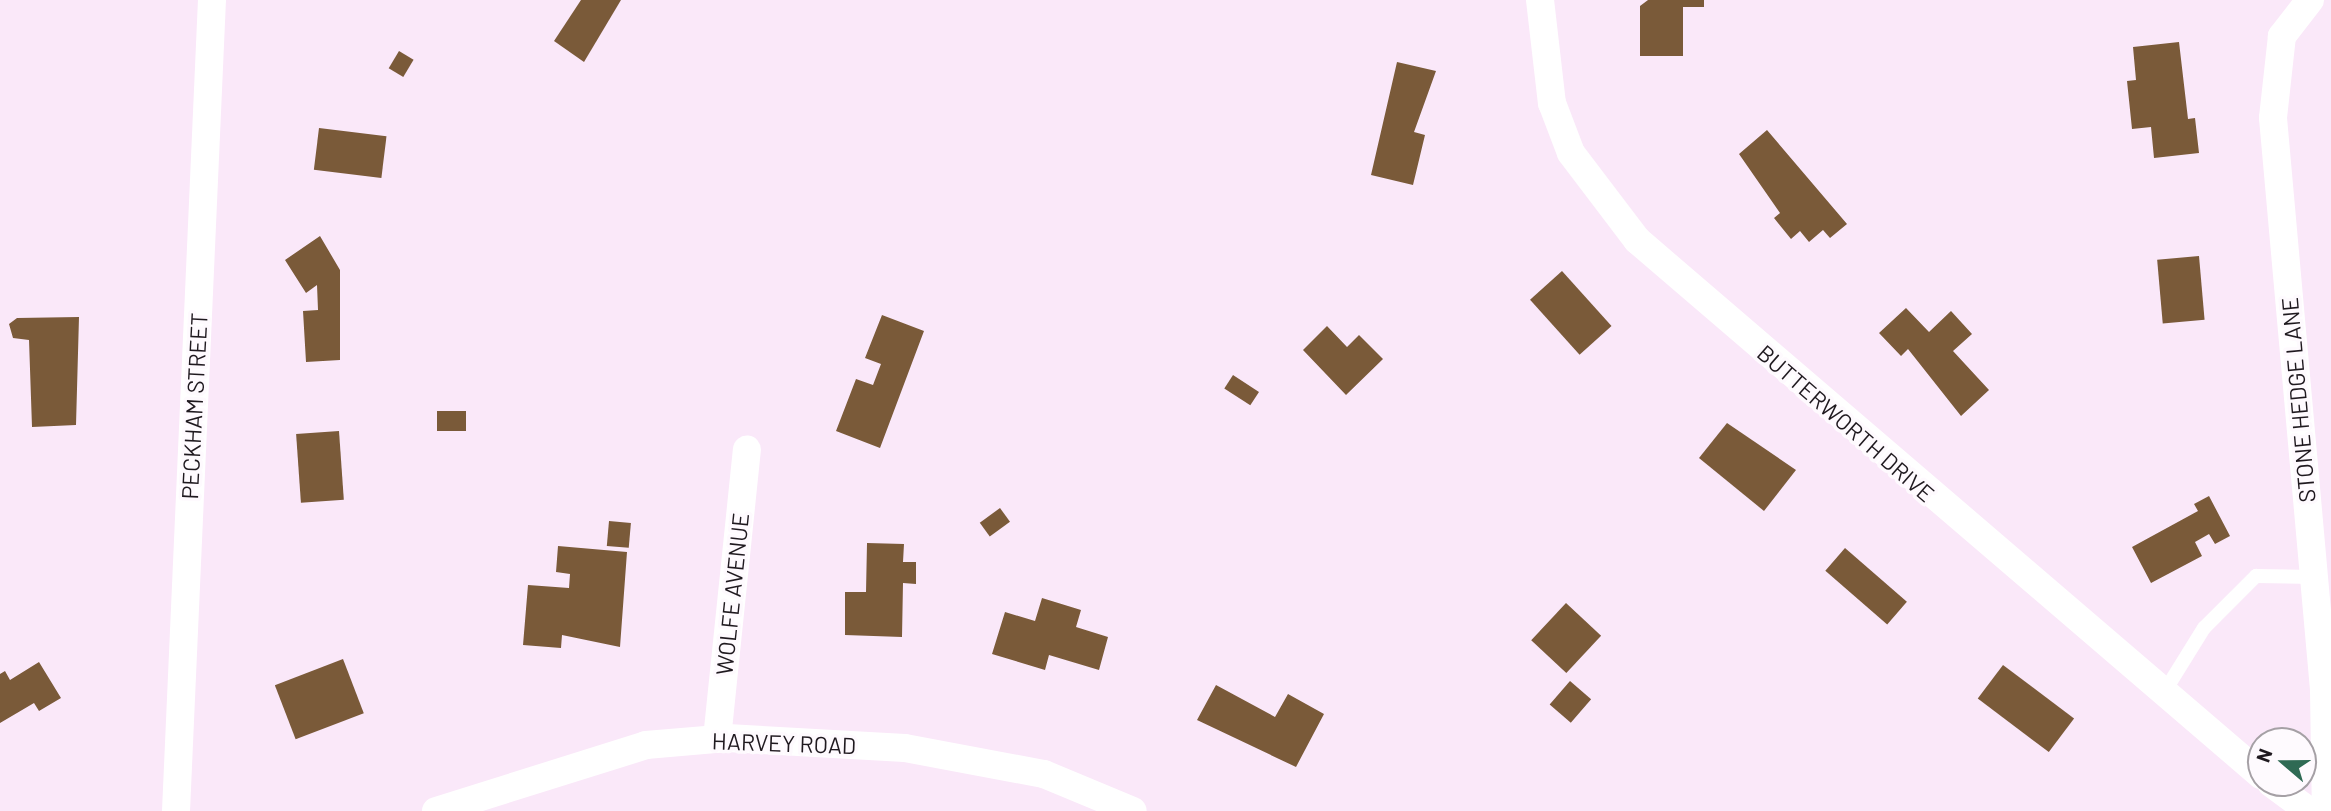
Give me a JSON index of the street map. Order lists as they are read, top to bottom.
{
  "streets": {
    "street": [
      "STONE HEDGE LANE",
      "PECKHAM STREET",
      "BUTTERWORTH DRIVE",
      "WOLFE AVENUE",
      "HARVEY ROAD"
    ]
  },
  "crossings": [
    ["WOLFE AVENUE", "HARVEY ROAD"]
  ],
  "north": "left"
}
